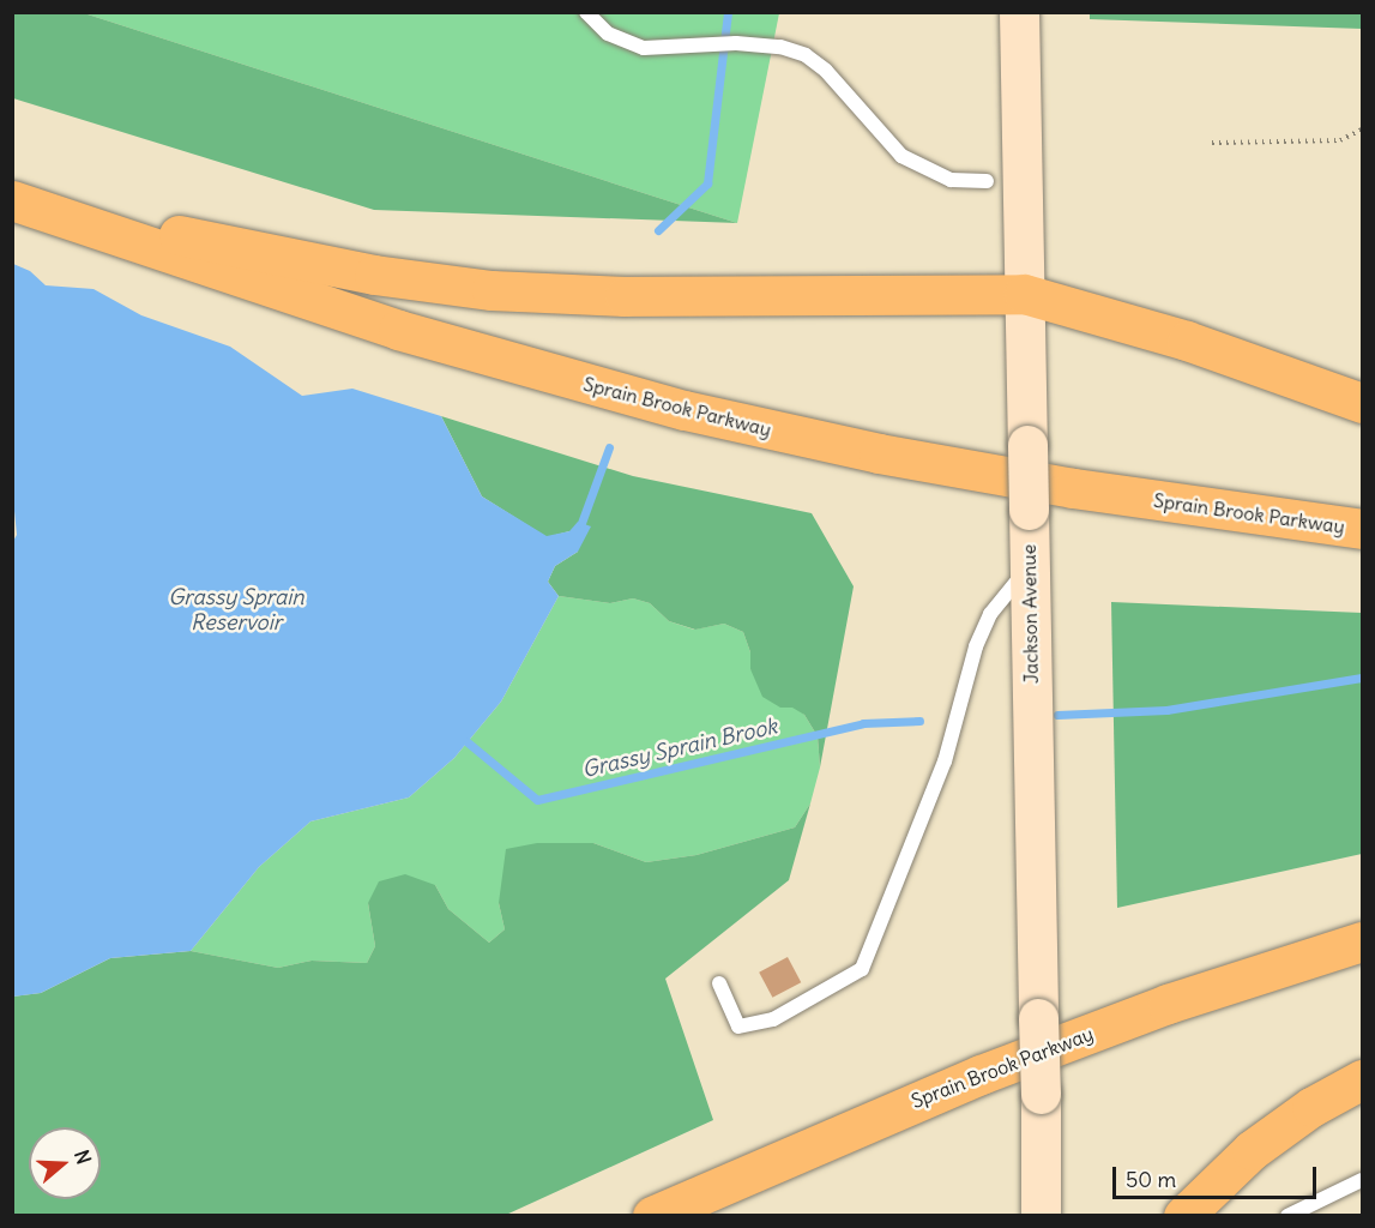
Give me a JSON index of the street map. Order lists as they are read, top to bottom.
{
  "streets": {
    "highway": ["Sprain Brook Parkway"],
    "main road": ["Jackson Avenue"]
  },
  "water": ["Grassy Sprain Reservoir", "Grassy Sprain Brook"],
  "scale_bar": "50 m",
  "north": "right"
}
